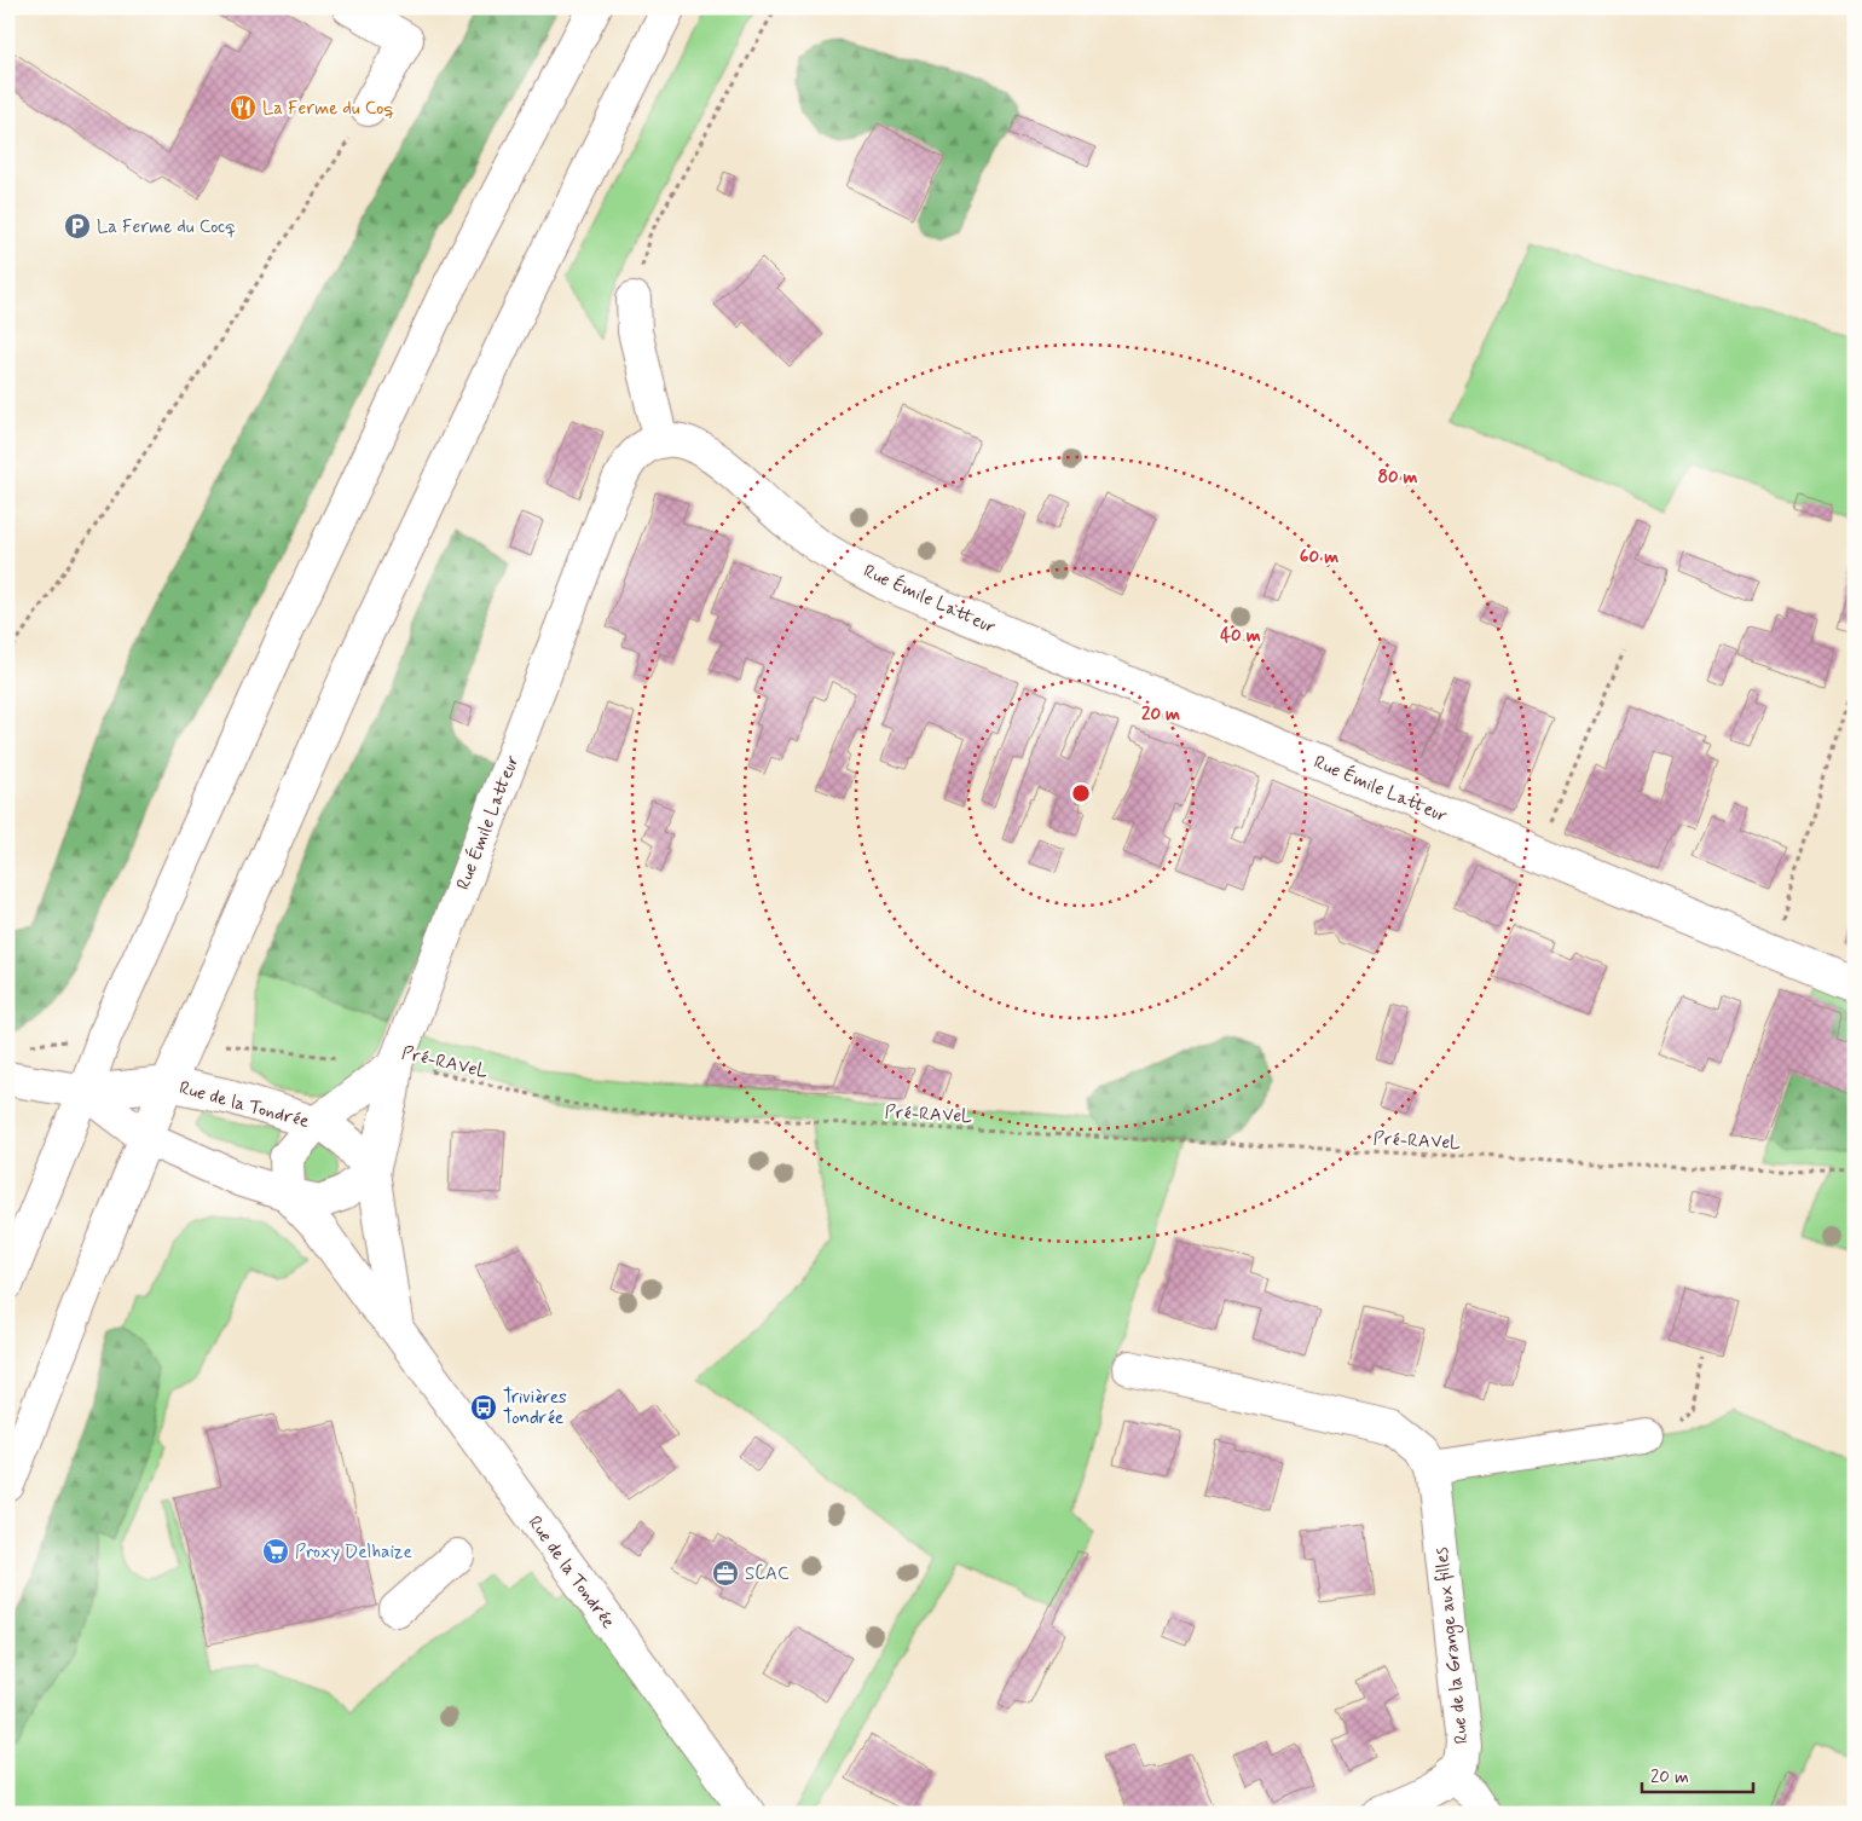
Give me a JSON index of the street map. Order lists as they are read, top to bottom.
{
  "streets": {
    "main road": ["Rue Émile Latteur", "Rue de la Tondrée", "Rue de la Grange aux filles"],
    "path": ["Pré-RAVeL"]
  },
  "crossings": [
    ["Rue Émile Latteur", "Pré-RAVeL"],
    ["Rue Émile Latteur", "Rue de la Tondrée"]
  ],
  "places": {
    "restaurant": ["La Ferme du Coq"],
    "parking": ["La Ferme du Cocq"],
    "bus stop": ["Trivières Tondrée"],
    "supermarket": ["Proxy Delhaize"],
    "office": ["SCAC"]
  },
  "scale_bar": "20 m",
  "rings": [
    "80 m",
    "60 m",
    "40 m",
    "20 m"
  ]
}
